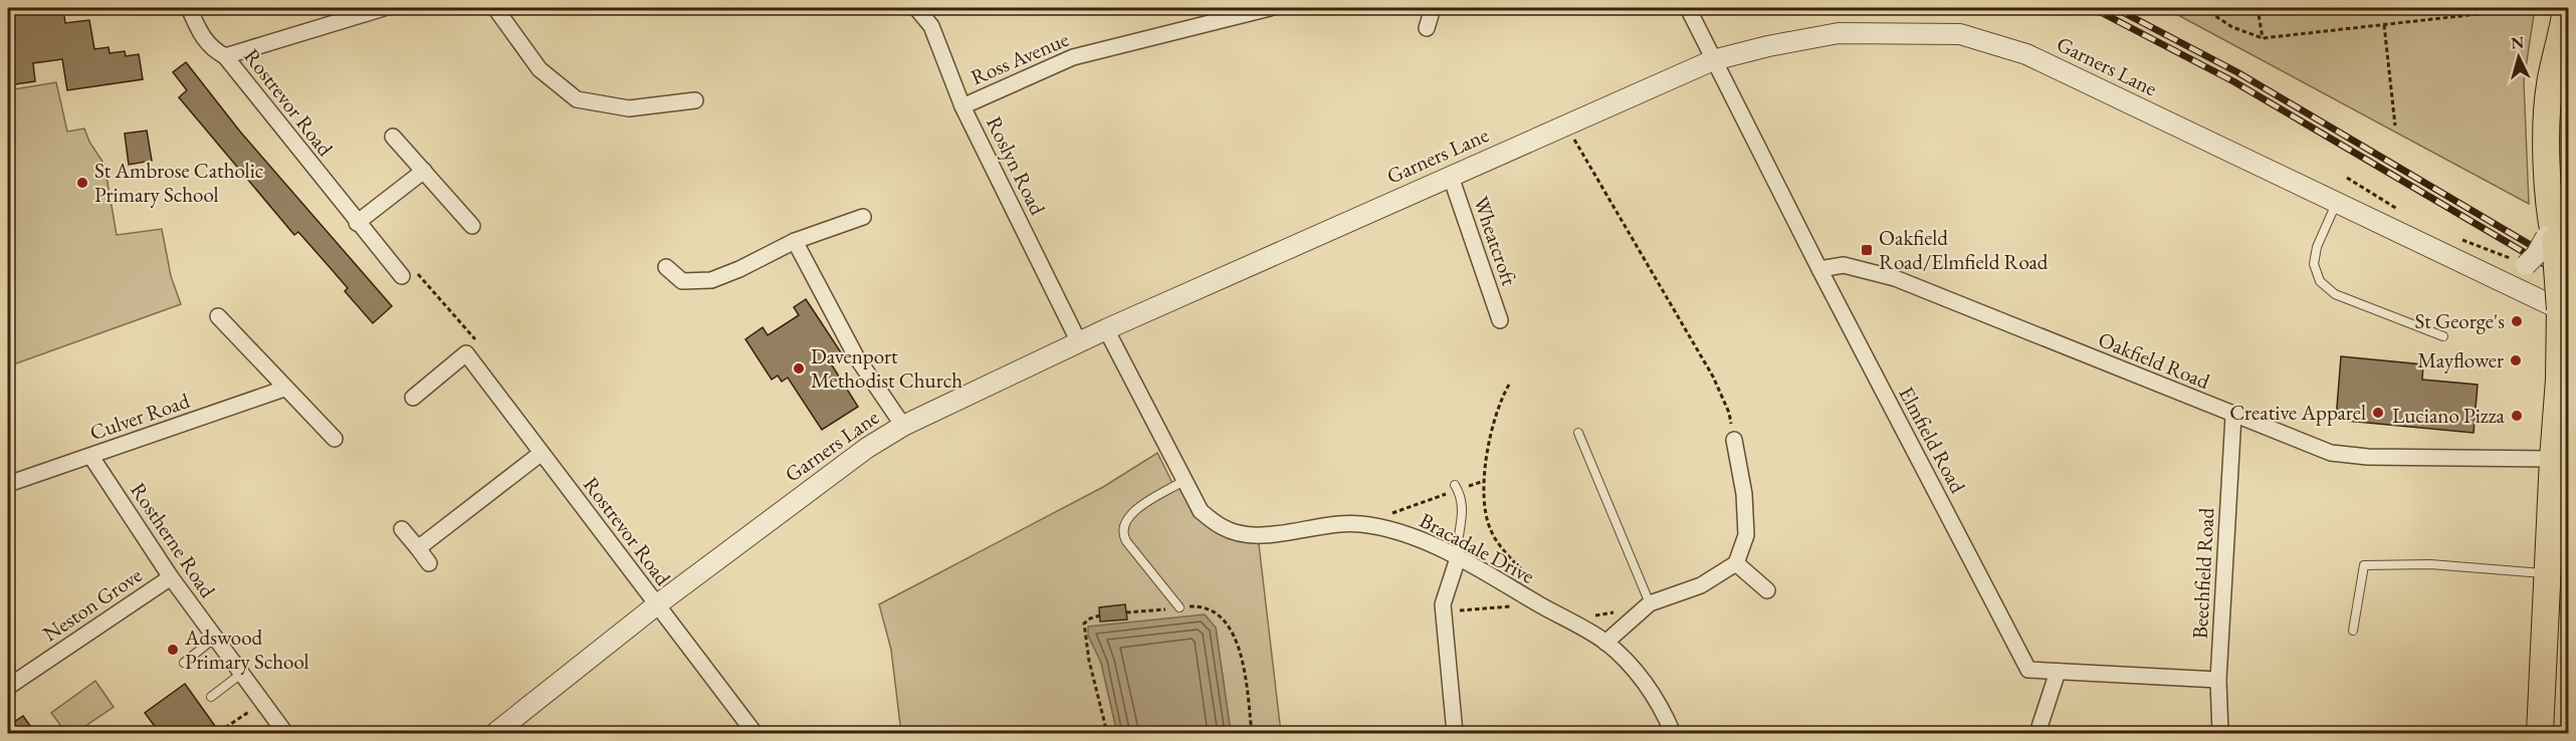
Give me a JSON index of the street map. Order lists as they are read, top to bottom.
{
  "streets": {
    "street": [
      "Ross Avenue",
      "Garners Lane",
      "Rostrevor Road",
      "Roslyn Road",
      "Wheatcroft",
      "Oakfield Road",
      "Culver Road",
      "Elmfield Road",
      "Rostherne Road",
      "Bracadale Drive",
      "Beechfield Road",
      "Neston Grove"
    ]
  },
  "crossings": [
    ["Ross Avenue", "Roslyn Road"],
    ["Garners Lane", "Rostrevor Road"],
    ["Garners Lane", "Roslyn Road"],
    ["Garners Lane", "Wheatcroft"],
    ["Garners Lane", "Elmfield Road"],
    ["Garners Lane", "Bracadale Drive"],
    ["Oakfield Road", "Elmfield Road"],
    ["Oakfield Road", "Beechfield Road"],
    ["Culver Road", "Rostherne Road"],
    ["Elmfield Road", "Beechfield Road"],
    ["Rostherne Road", "Neston Grove"]
  ],
  "places": {
    "other": [
      "St Ambrose Catholic Primary School",
      "St George's",
      "Mayflower",
      "Davenport Methodist Church",
      "Creative Apparel",
      "Luciano Pizza",
      "Adswood Primary School"
    ],
    "transit": ["Oakfield Road/Elmfield Road"]
  },
  "north": "top"
}
